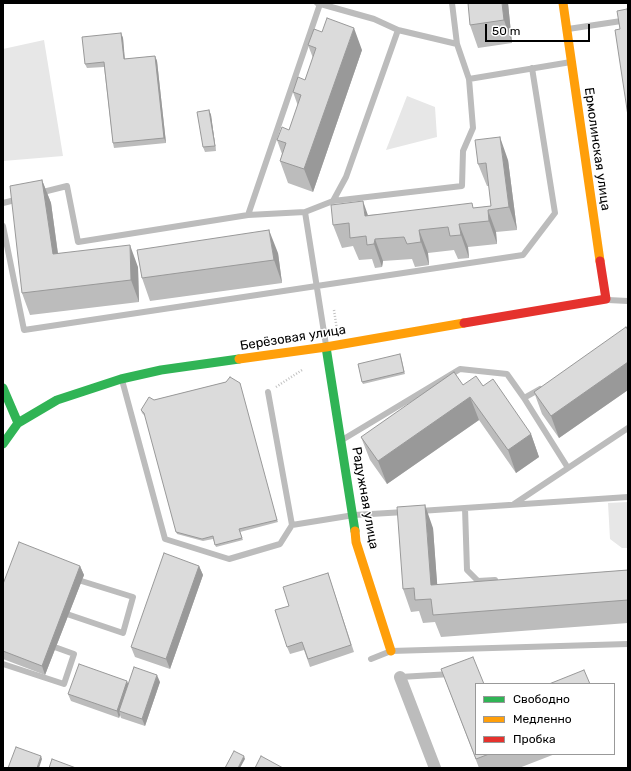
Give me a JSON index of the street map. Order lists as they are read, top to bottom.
{
  "streets": {
    "street": ["Ермолинская улица", "Берёзовая улица", "Радужная улица"]
  },
  "crossings": [
    ["Ермолинская улица", "Берёзовая улица"],
    ["Берёзовая улица", "Радужная улица"]
  ],
  "legend": ["Свободно", "Медленно", "Пробка"],
  "scale_bar": "50 m"
}
